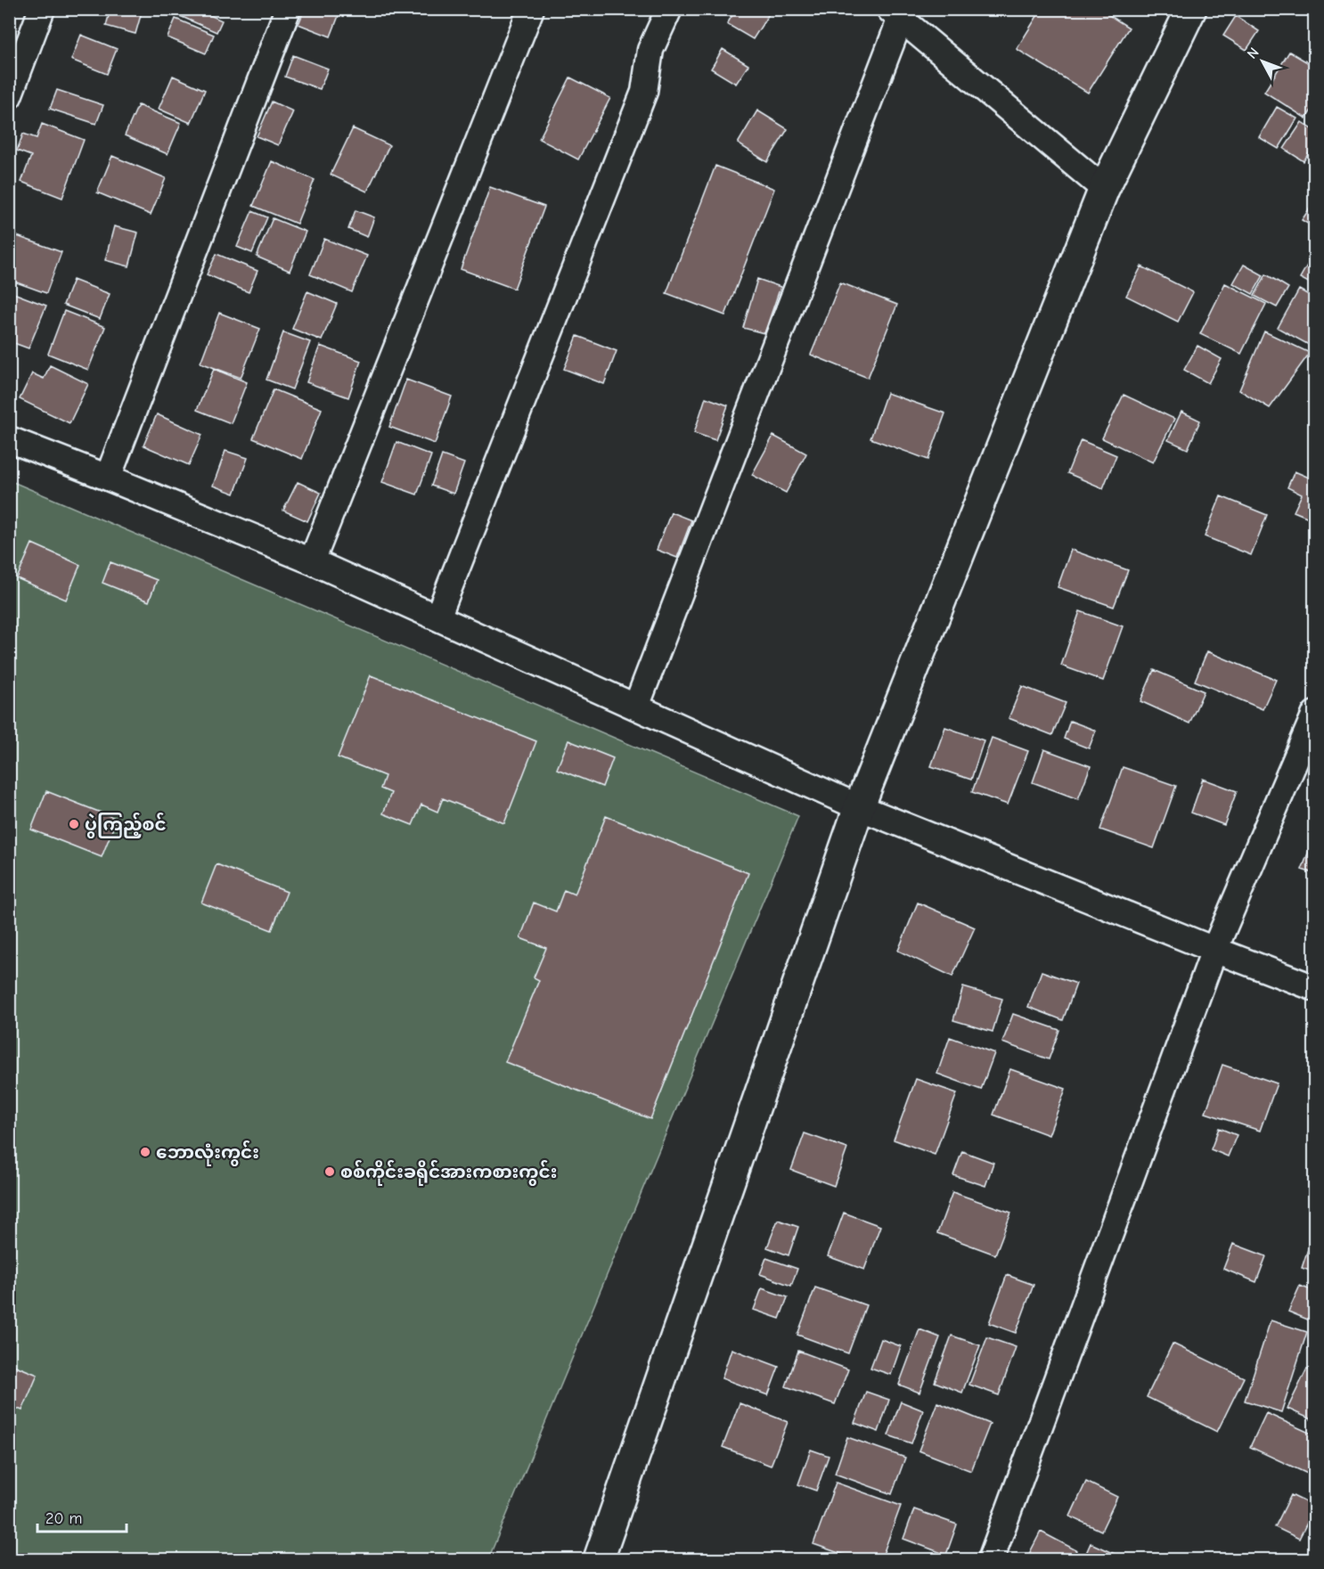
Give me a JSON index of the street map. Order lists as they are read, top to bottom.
{
  "places": ["ပွဲကြည့်စင်", "ဘောလုံးကွင်း", "စစ်ကိုင်းခရိုင်အားကစားကွင်း"],
  "scale_bar": "20 m",
  "north": "top left"
}
